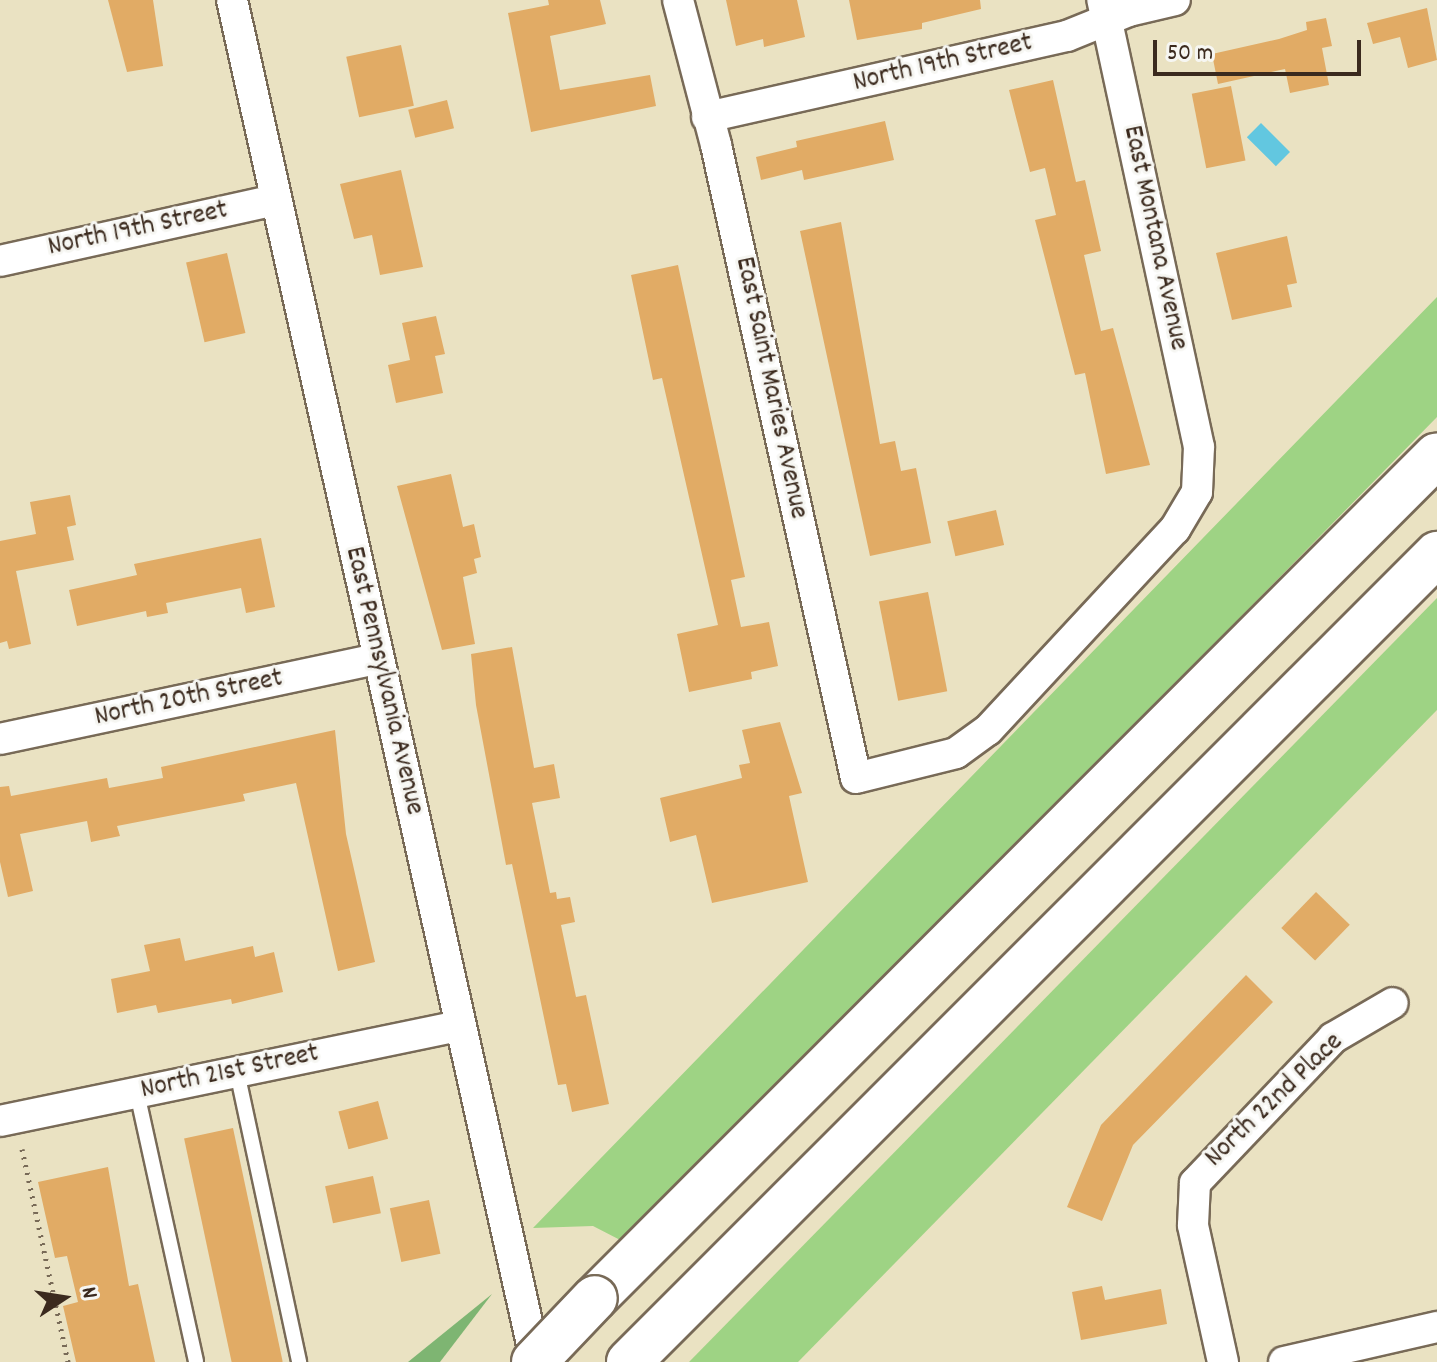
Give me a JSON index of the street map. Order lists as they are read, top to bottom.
{
  "streets": {
    "street": [
      "North 19th Street",
      "East Montana Avenue",
      "East Saint Maries Avenue",
      "East Pennsylvania Avenue",
      "North 20th Street",
      "North 21st Street",
      "North 22nd Place"
    ]
  },
  "crossings": [
    ["North 19th Street", "East Montana Avenue"],
    ["North 19th Street", "East Saint Maries Avenue"],
    ["North 19th Street", "East Pennsylvania Avenue"],
    ["East Montana Avenue", "East Saint Maries Avenue"],
    ["East Pennsylvania Avenue", "North 20th Street"],
    ["East Pennsylvania Avenue", "North 21st Street"]
  ],
  "scale_bar": "50 m",
  "north": "right"
}
